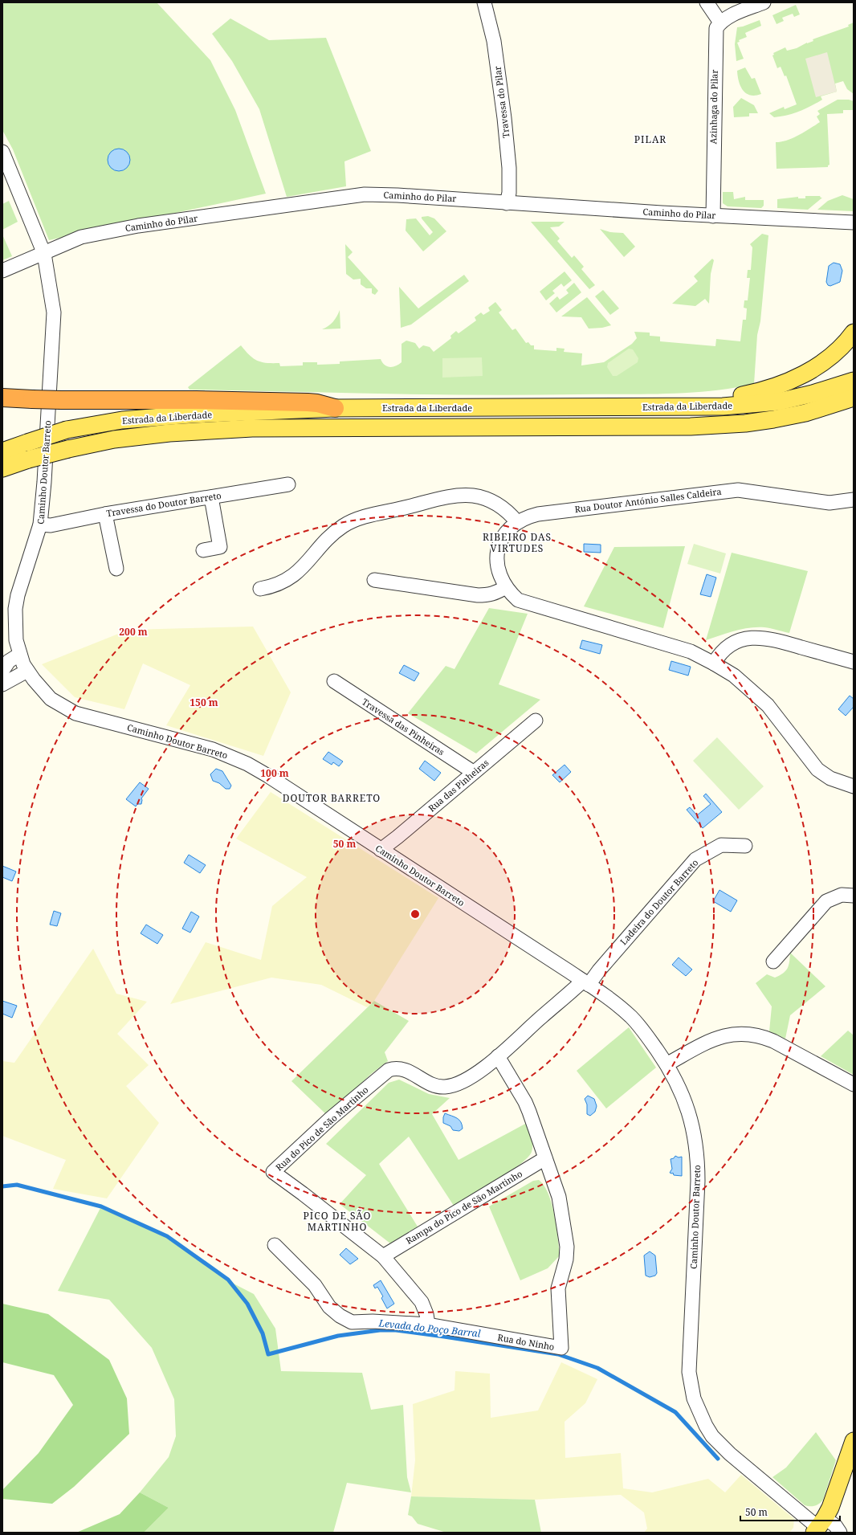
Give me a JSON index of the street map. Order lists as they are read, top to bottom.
{
  "streets": {
    "main road": ["Estrada da Liberdade"],
    "street": [
      "Travessa do Pilar",
      "Azinhaga do Pilar",
      "Caminho do Pilar",
      "Caminho Doutor Barreto",
      "Rua Doutor António Salles Caldeira",
      "Travessa do Doutor Barreto",
      "Travessa das Pinheiras",
      "Rua das Pinheiras",
      "Ladeira do Doutor Barreto",
      "Rua do Pico de São Martinho",
      "Rampa do Pico de São Martinho",
      "Rua do Ninho"
    ]
  },
  "crossings": [
    ["Travessa do Pilar", "Caminho do Pilar"],
    ["Azinhaga do Pilar", "Caminho do Pilar"],
    ["Caminho do Pilar", "Caminho Doutor Barreto"],
    ["Caminho Doutor Barreto", "Travessa do Doutor Barreto"],
    ["Caminho Doutor Barreto", "Rua das Pinheiras"],
    ["Caminho Doutor Barreto", "Ladeira do Doutor Barreto"],
    ["Caminho Doutor Barreto", "Rua do Pico de São Martinho"],
    ["Travessa das Pinheiras", "Rua das Pinheiras"],
    ["Ladeira do Doutor Barreto", "Rua do Pico de São Martinho"],
    ["Rua do Pico de São Martinho", "Rampa do Pico de São Martinho"],
    ["Rua do Pico de São Martinho", "Rua do Ninho"],
    ["Rampa do Pico de São Martinho", "Rua do Ninho"]
  ],
  "districts": [
    "PILAR",
    "RIBEIRO DAS VIRTUDES",
    "DOUTOR BARRETO",
    "PICO DE SÃO MARTINHO"
  ],
  "water": ["Levada do Poço Barral"],
  "scale_bar": "50 m",
  "rings": [
    "200 m",
    "150 m",
    "100 m",
    "50 m"
  ]
}
